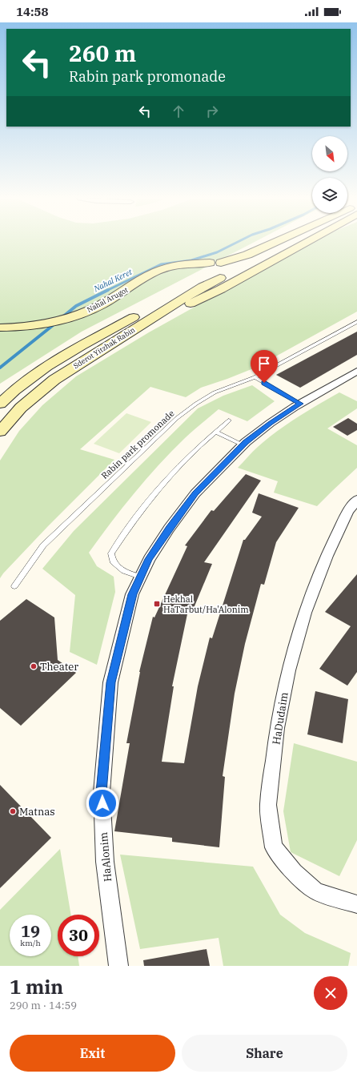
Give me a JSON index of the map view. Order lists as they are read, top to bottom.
{
  "streets": {
    "main road": ["Nahal Arugot", "Sderot Yitzhak Rabin"],
    "street": ["HaDudaim", "HaAlonim"],
    "lane": ["Rabin park promonade"]
  },
  "crossings": [
    ["Nahal Arugot", "Sderot Yitzhak Rabin"]
  ],
  "water": ["Nahal Keret"],
  "places": {
    "transit": ["Hekhal HaTarbut/Ha'Alonim"],
    "other": ["Theater", "Matnas"]
  },
  "north": "bottom right",
  "page": {
    "status": "14:58",
    "turn": ["260 m", "Rabin park promonade"],
    "speed": "19 km/h",
    "limit": "30",
    "heading": ["1 min", "290 m · 14:59"],
    "buttons": ["Exit", "Share"]
  }
}
